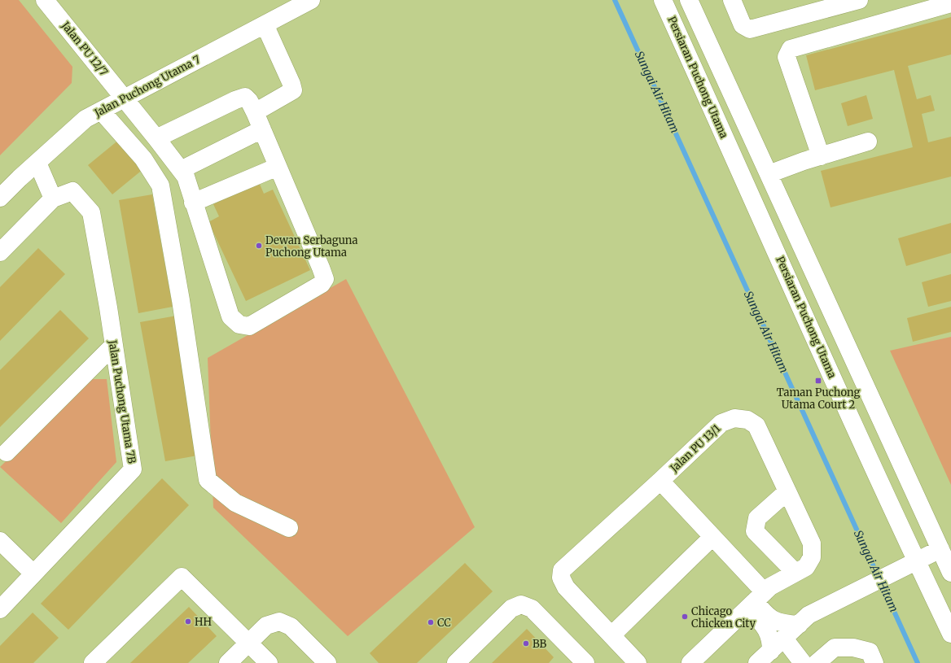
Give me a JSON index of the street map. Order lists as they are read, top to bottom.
{
  "streets": {
    "street": [
      "Jalan PU 12/7",
      "Persiaran Puchong Utama",
      "Jalan Puchong Utama 7",
      "Jalan Puchong Utama 7B",
      "Jalan PU 13/1"
    ]
  },
  "crossings": [
    ["Jalan PU 12/7", "Jalan Puchong Utama 7"]
  ],
  "water": ["Sungai Air Hitam"],
  "places": {
    "other": [
      "Dewan Serbaguna Puchong Utama",
      "Chicago Chicken City",
      "HH",
      "CC",
      "BB"
    ],
    "transit": ["Taman Puchong Utama Court 2"]
  }
}
